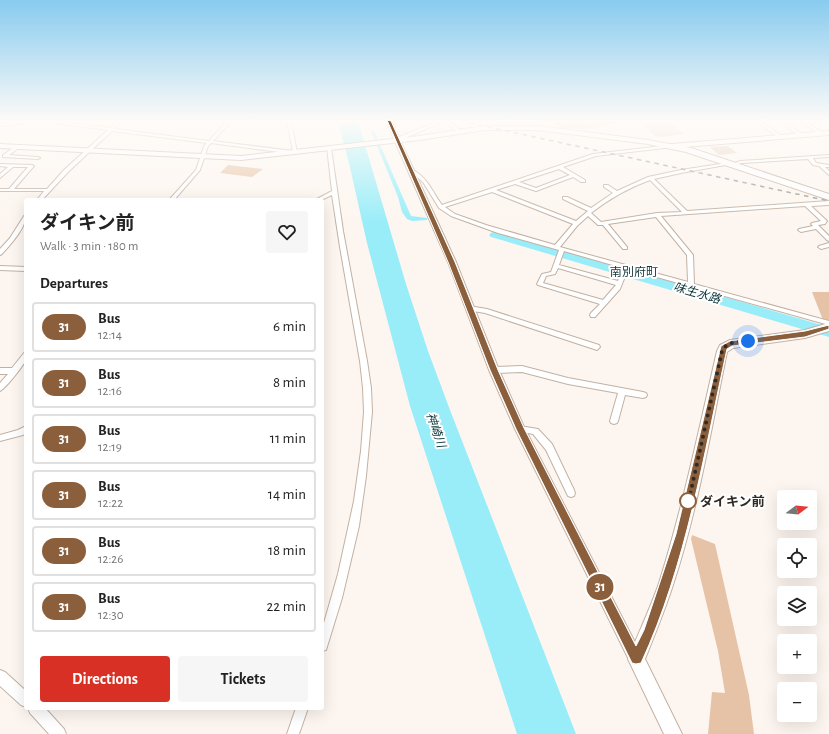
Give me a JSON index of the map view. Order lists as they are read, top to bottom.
{
  "districts": ["南別府町"],
  "water": ["味生水路", "神崎川"],
  "places": ["ダイキン前"],
  "lines": ["bus line 31"],
  "north": "right",
  "page": {
    "on_map": "31",
    "heading": [
      ["ダイキン前", "Walk · 3 min · 180 m"],
      "Departures"
    ],
    "list": [
      {
        "mark": "31",
        "name": "Bus",
        "note": "12:14",
        "value": "6 min"
      },
      {
        "mark": "31",
        "name": "Bus",
        "note": "12:16",
        "value": "8 min"
      },
      {
        "mark": "31",
        "name": "Bus",
        "note": "12:19",
        "value": "11 min"
      },
      {
        "mark": "31",
        "name": "Bus",
        "note": "12:22",
        "value": "14 min"
      },
      {
        "mark": "31",
        "name": "Bus",
        "note": "12:26",
        "value": "18 min"
      },
      {
        "mark": "31",
        "name": "Bus",
        "note": "12:30",
        "value": "22 min"
      }
    ],
    "map_buttons": ["+", "−"],
    "buttons": ["Directions", "Tickets"]
  }
}
